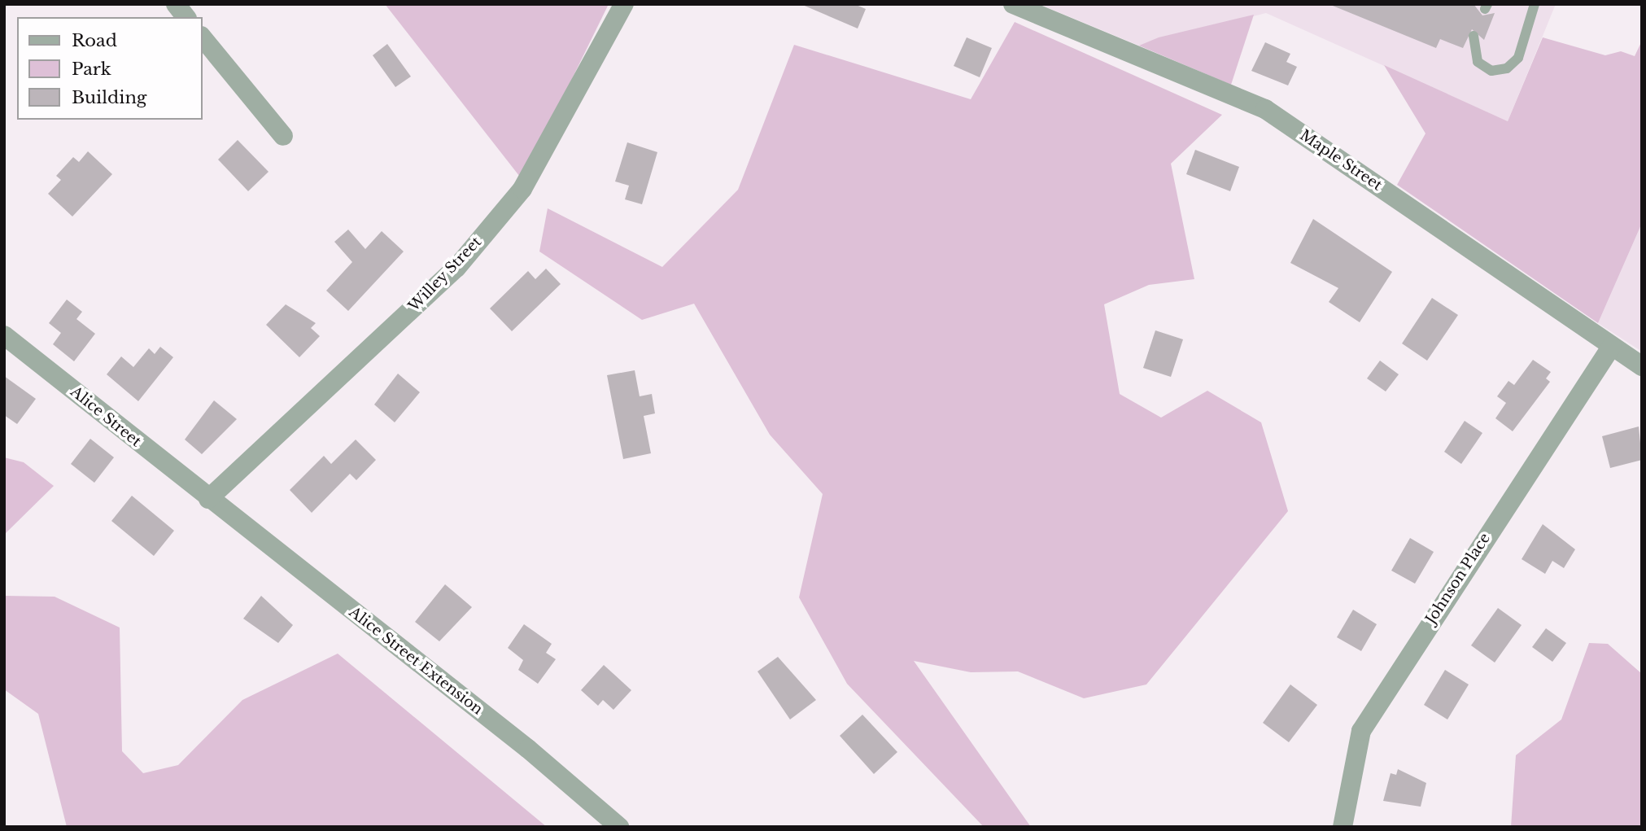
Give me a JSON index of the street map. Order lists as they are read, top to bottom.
{
  "streets": {
    "street": [
      "Maple Street",
      "Willey Street",
      "Alice Street",
      "Johnson Place",
      "Alice Street Extension"
    ]
  },
  "crossings": [
    ["Maple Street", "Johnson Place"],
    ["Willey Street", "Alice Street"],
    ["Willey Street", "Alice Street Extension"],
    ["Alice Street", "Alice Street Extension"]
  ],
  "legend": ["Road", "Park", "Building"]
}
